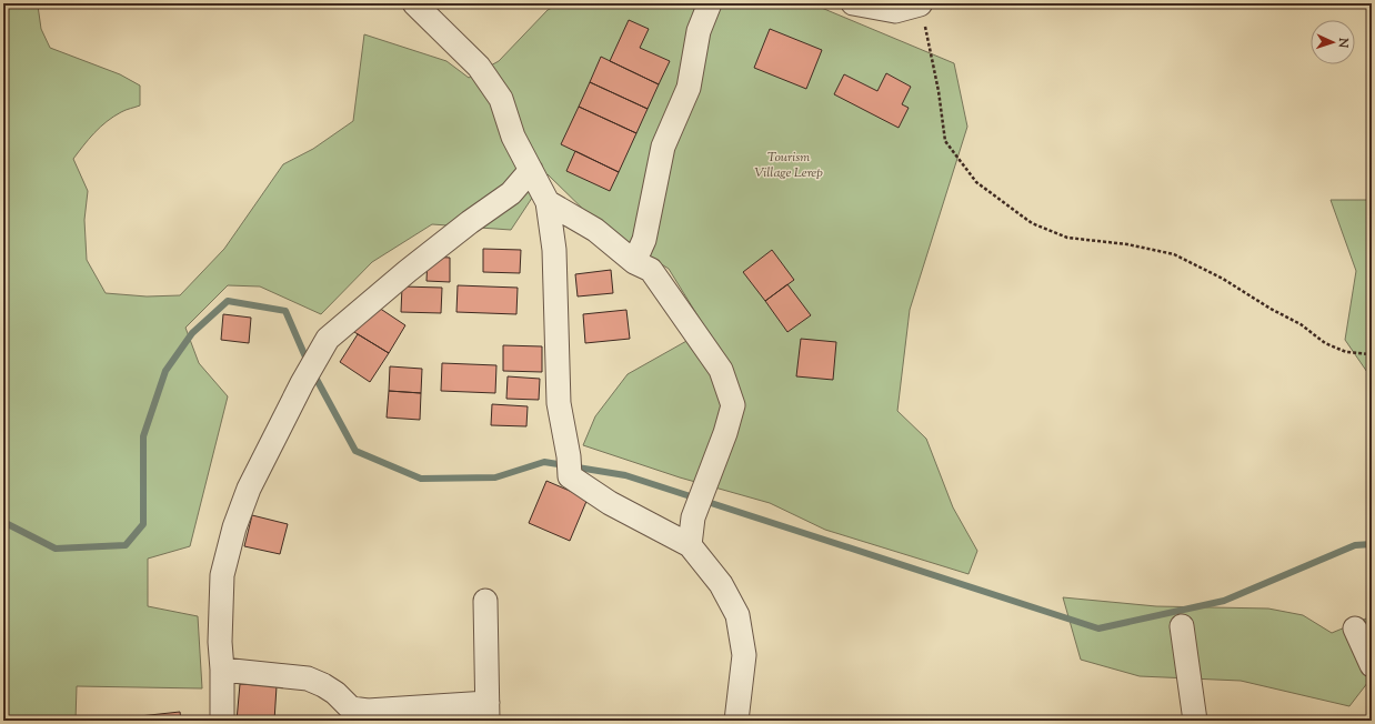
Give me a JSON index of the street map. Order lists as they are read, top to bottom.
{
  "parks": ["Tourism Village Lerep"],
  "north": "right"
}
